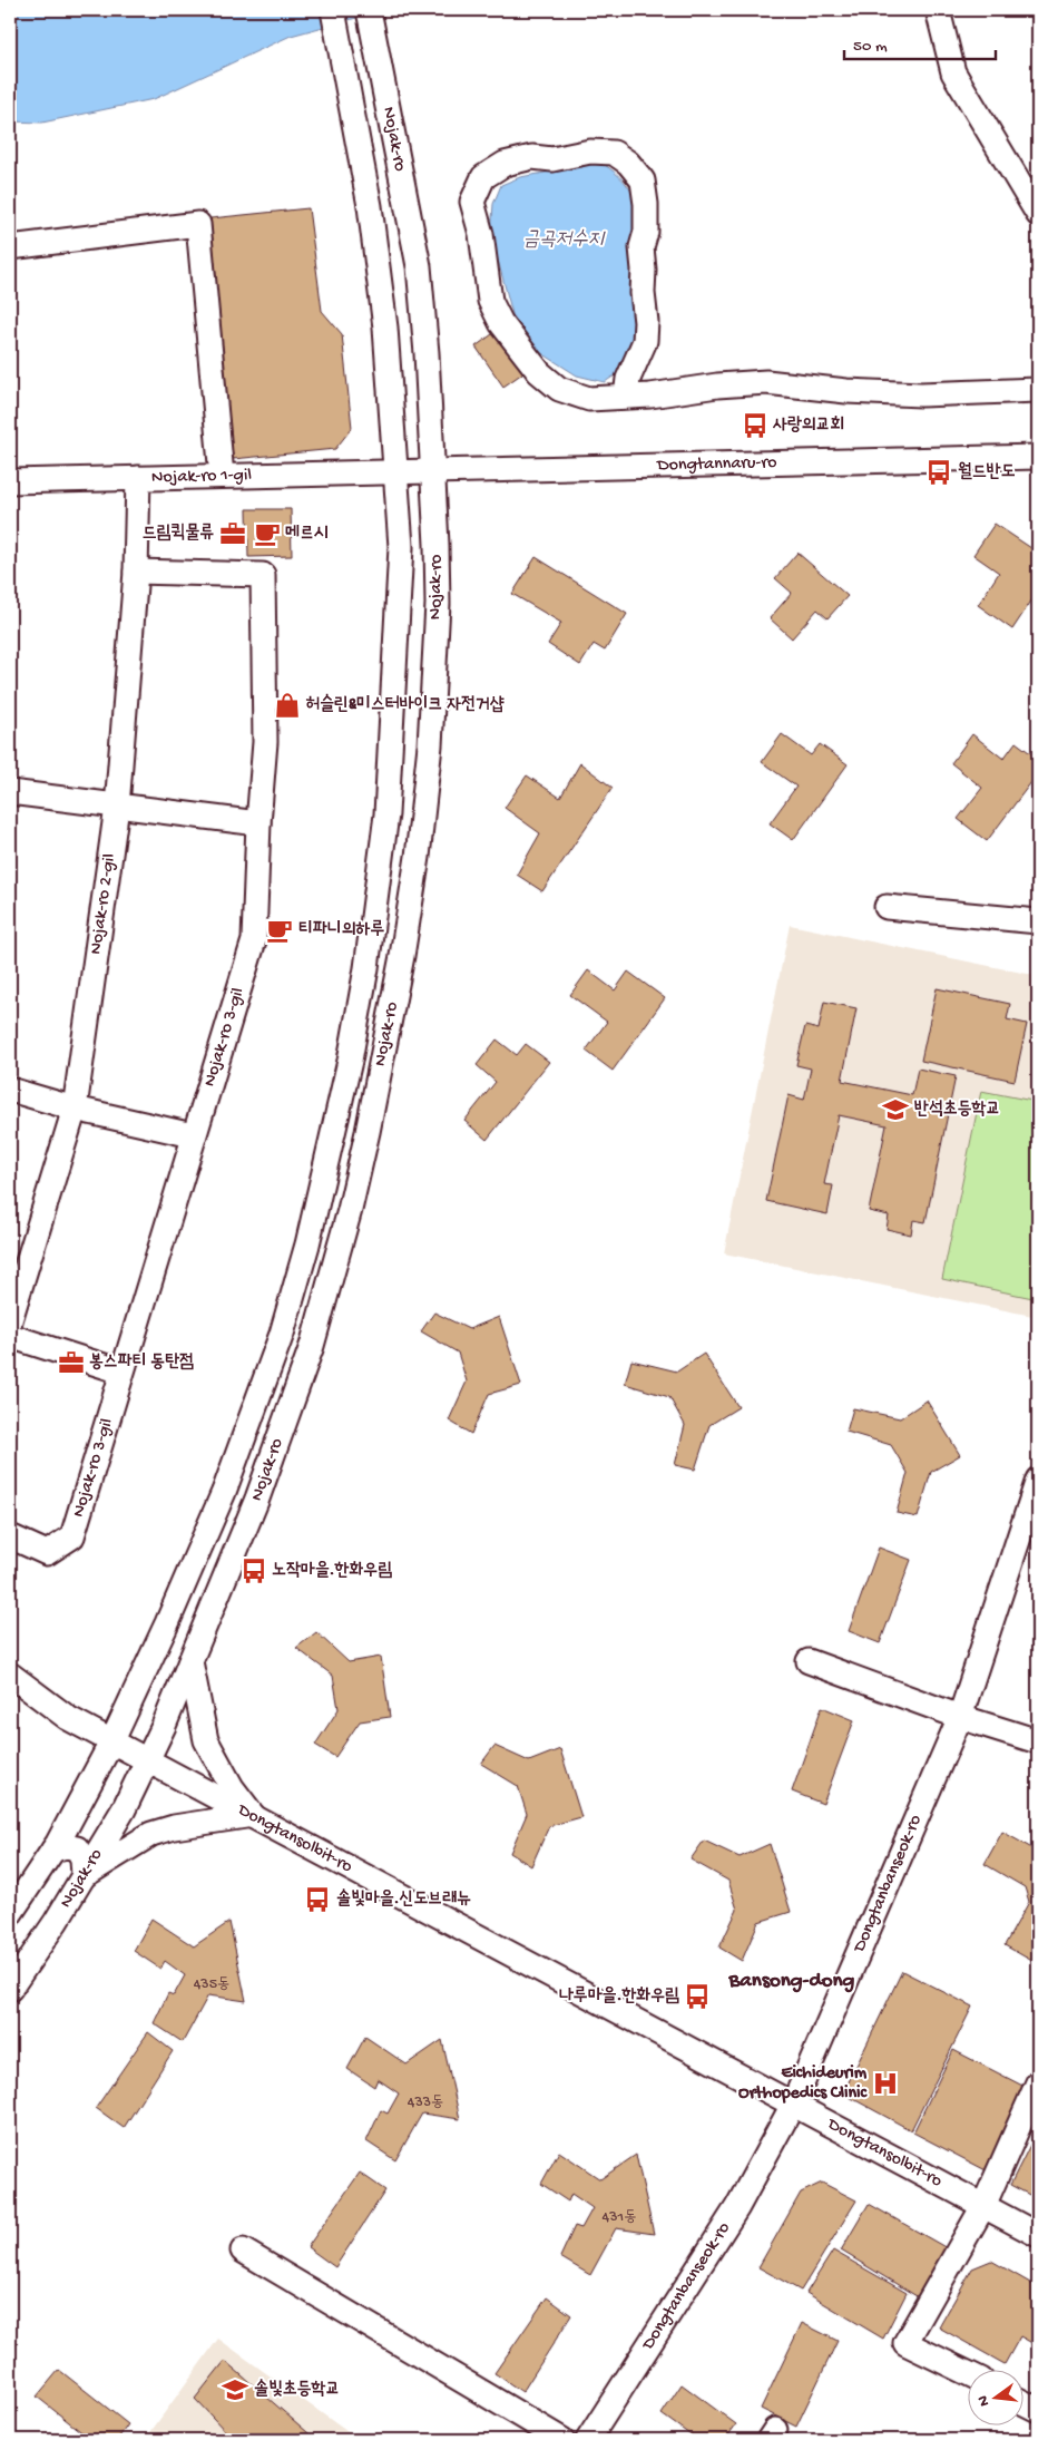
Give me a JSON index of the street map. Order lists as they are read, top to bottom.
{
  "streets": {
    "street": [
      "Nojak-ro",
      "Dongtannaru-ro",
      "Nojak-ro 1-gil",
      "Nojak-ro 2-gil",
      "Nojak-ro 3-gil",
      "Dongtansolbit-ro",
      "Dongtanbanseok-ro"
    ]
  },
  "crossings": [
    ["Nojak-ro", "Dongtannaru-ro"],
    ["Nojak-ro", "Nojak-ro 1-gil"],
    ["Nojak-ro", "Dongtansolbit-ro"],
    ["Dongtannaru-ro", "Nojak-ro 1-gil"],
    ["Nojak-ro 1-gil", "Nojak-ro 2-gil"],
    ["Nojak-ro 2-gil", "Nojak-ro 3-gil"],
    ["Dongtansolbit-ro", "Dongtanbanseok-ro"]
  ],
  "districts": ["Bansong-dong"],
  "water": ["금곡저수지"],
  "places": {
    "bus stop": [
      "사랑의교회",
      "월드반도",
      "노작마을.한화우림",
      "솔빛마을.신도브래뉴",
      "나루마을.한화우림"
    ],
    "office": ["드림퀵물류", "봉스파티 동탄점"],
    "cafe": ["메르시", "티파니의하루"],
    "shop": ["허슬린&미스터바이크 자전거샵"],
    "school or university": ["반석초등학교", "솔빛초등학교"],
    "hospital": ["Eichideurim Orthopedics Clinic"]
  },
  "house_numbers": ["435동", "433동", "431동"],
  "scale_bar": "50 m",
  "north": "left"
}
